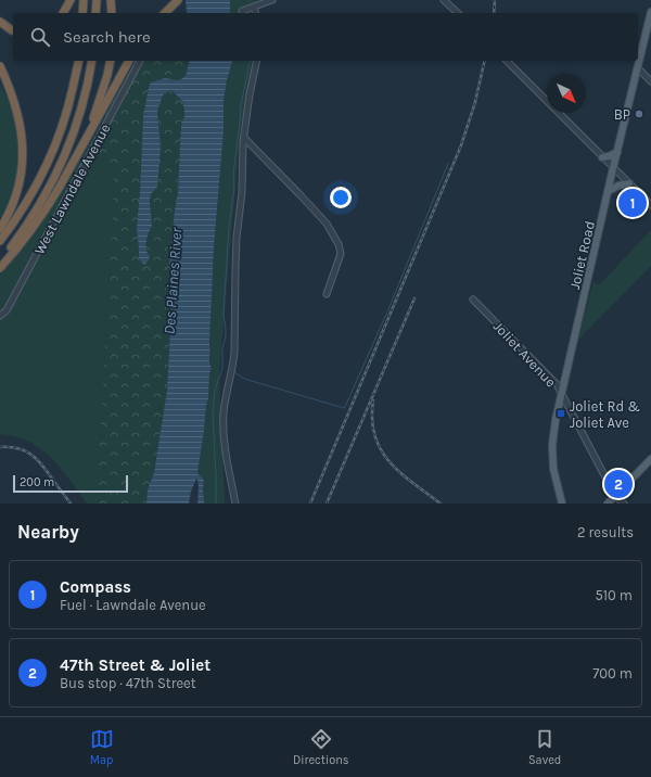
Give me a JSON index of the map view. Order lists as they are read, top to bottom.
{
  "streets": {
    "main road": ["Joliet Road"],
    "street": ["West Lawndale Avenue", "Joliet Avenue"]
  },
  "crossings": [
    ["Joliet Road", "Joliet Avenue"]
  ],
  "water": ["Des Plaines River"],
  "places": {
    "other": ["BP"],
    "transit": ["Joliet Rd & Joliet Ave"]
  },
  "scale_bar": "200 m",
  "north": "bottom right",
  "page": {
    "search": "Search here",
    "pins": ["1", "2"],
    "scale": "200 m",
    "heading": ["Nearby", "2 results"],
    "list": [
      {
        "mark": "1",
        "name": "Compass",
        "note": "Fuel · Lawndale Avenue",
        "value": "510 m"
      },
      {
        "mark": "2",
        "name": "47th Street & Joliet",
        "note": "Bus stop · 47th Street",
        "value": "700 m"
      }
    ],
    "nav": ["Map", "Directions", "Saved"]
  }
}
